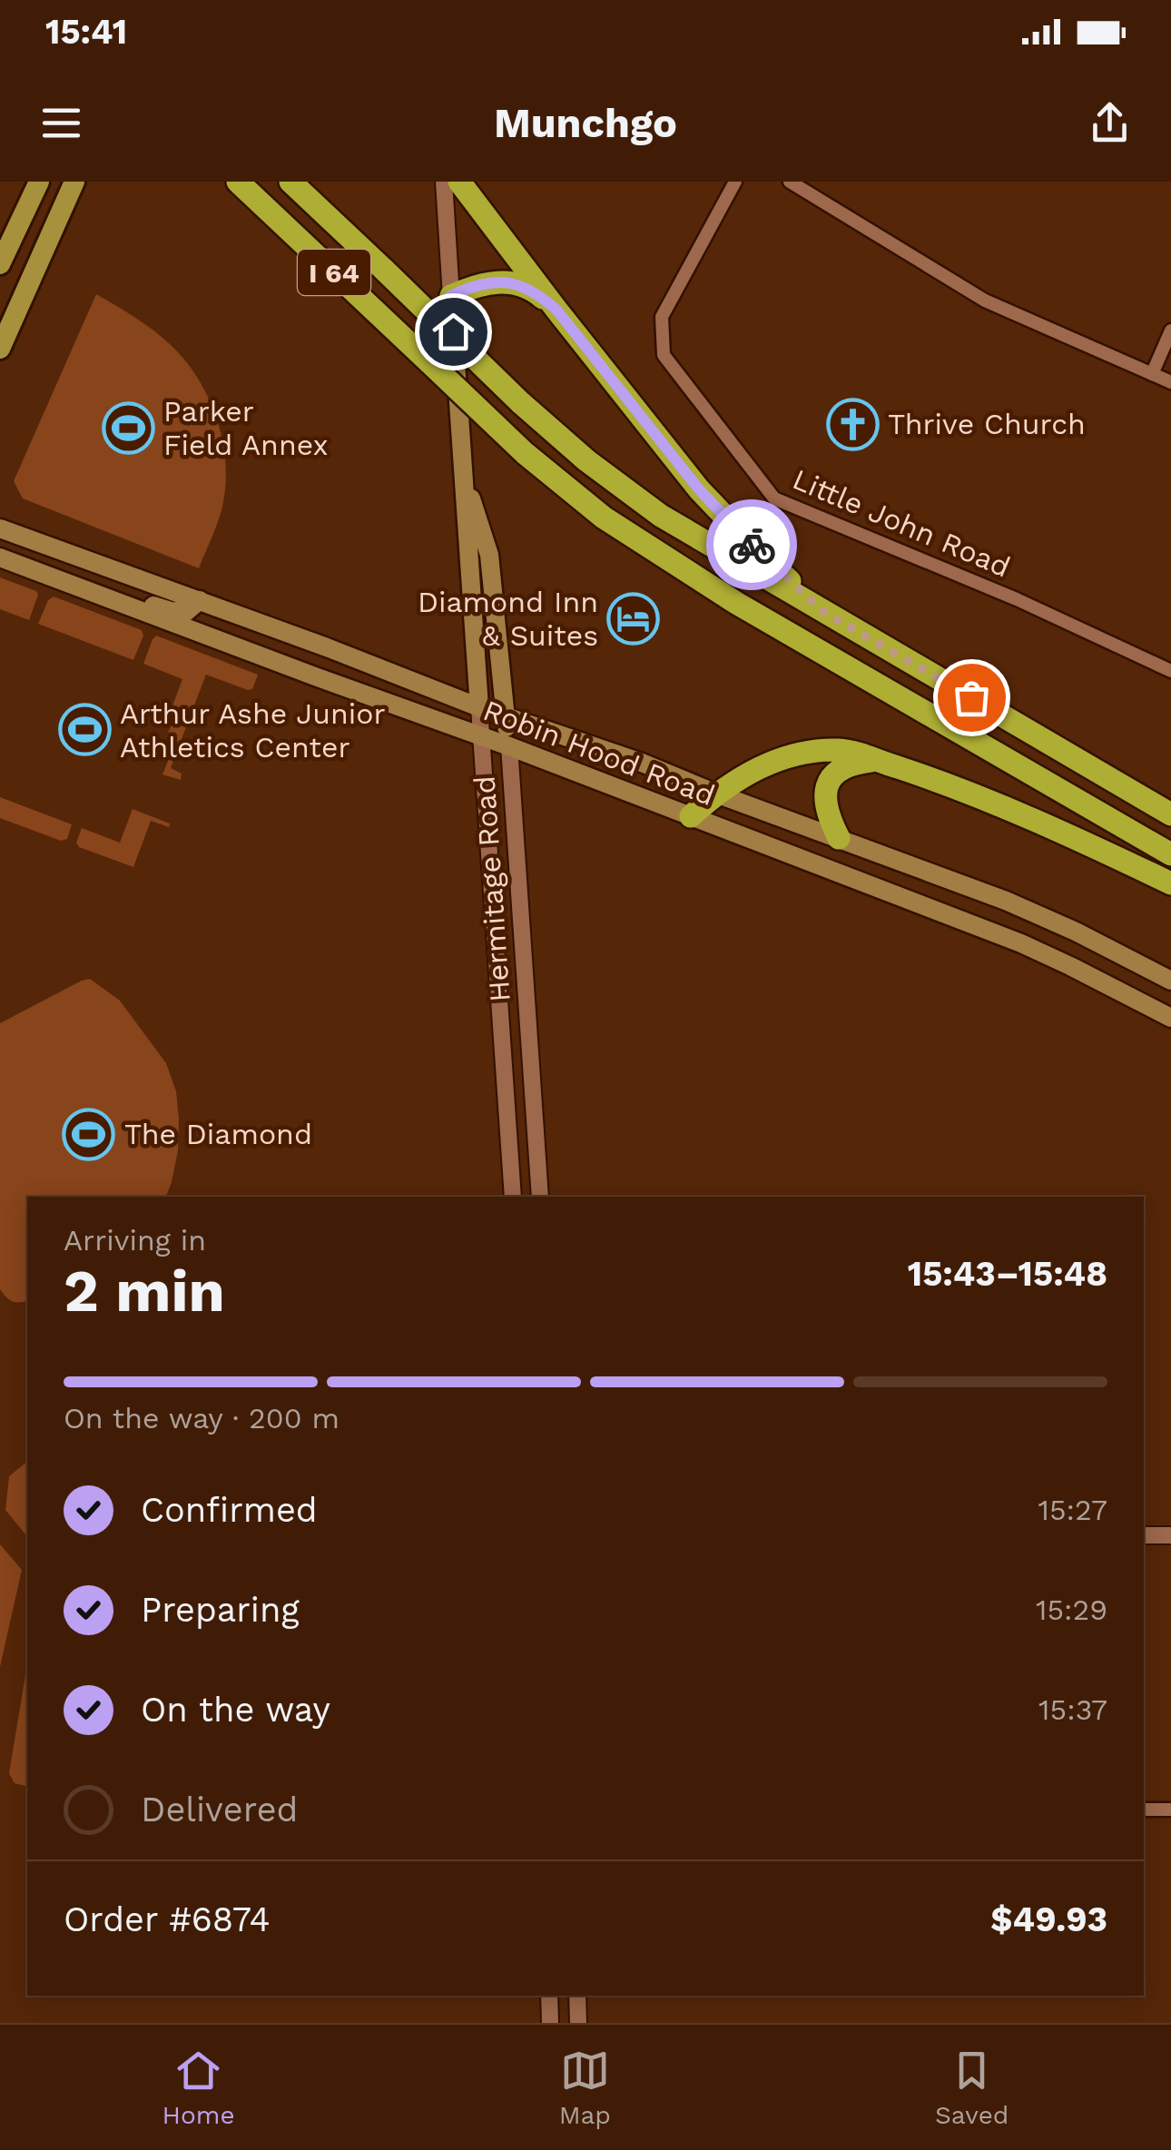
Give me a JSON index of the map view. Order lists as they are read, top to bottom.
{
  "streets": {
    "highway": ["I 64"],
    "main road": ["Robin Hood Road", "Hermitage Road"],
    "street": ["Little John Road"]
  },
  "crossings": [
    ["Robin Hood Road", "Hermitage Road"]
  ],
  "places": {
    "church": ["Thrive Church"],
    "sports": ["Parker Field Annex", "Arthur Ashe Junior Athletics Center", "The Diamond"],
    "hotel": ["Diamond Inn & Suites"]
  },
  "page": {
    "status": "15:41",
    "header": "Munchgo",
    "heading": ["2 min", "Arriving in", "15:43–15:48"],
    "panel": ["Order #6874", "$49.93"],
    "bar": "On the way · 200 m",
    "list": [
      ["Confirmed", "15:27"],
      ["Preparing", "15:29"],
      ["On the way", "15:37"],
      "Delivered"
    ],
    "tabs": ["Home", "Map", "Saved"]
  }
}
